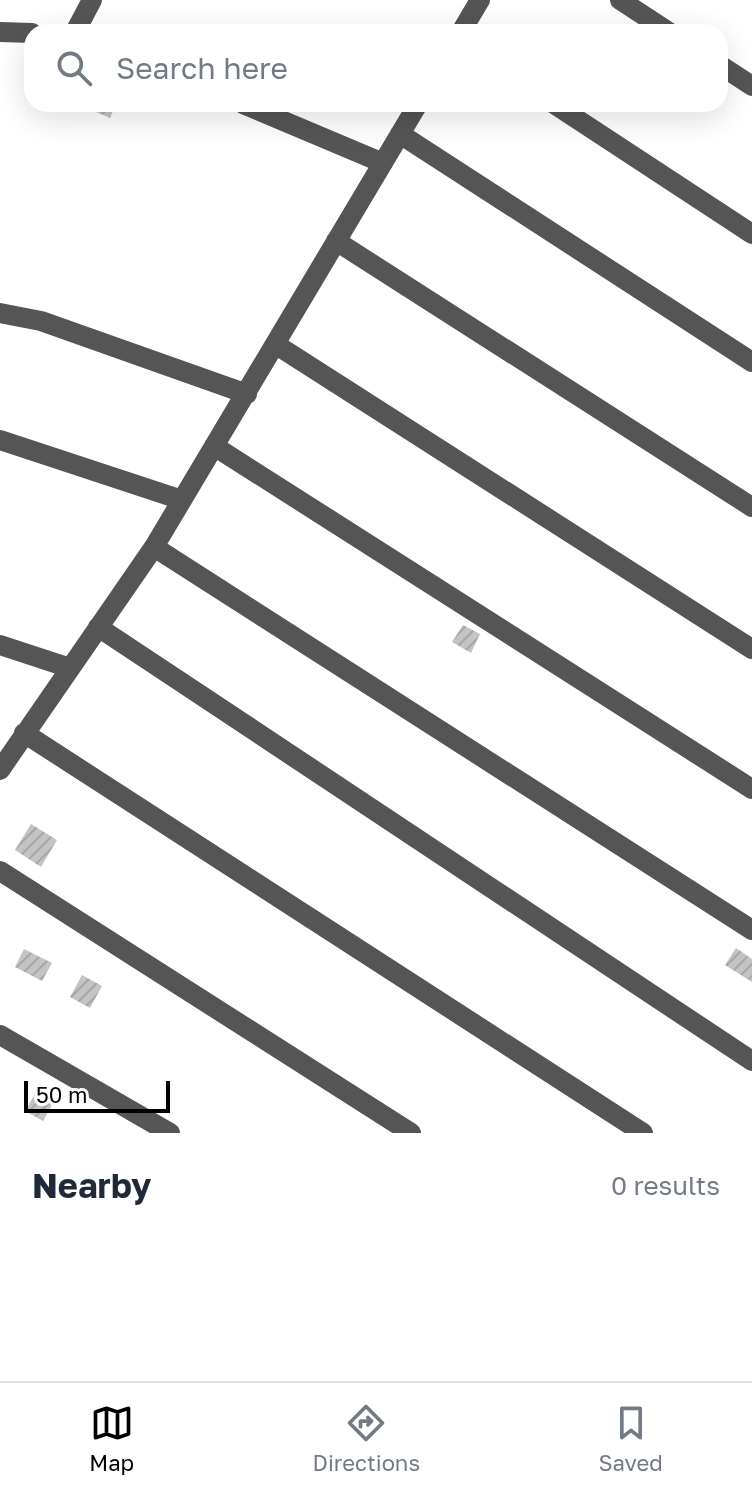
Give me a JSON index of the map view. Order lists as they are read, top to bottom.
{
  "scale_bar": "50 m",
  "page": {
    "search": "Search here",
    "scale": "50 m",
    "heading": ["Nearby", "0 results"],
    "nav": ["Map", "Directions", "Saved"]
  }
}
